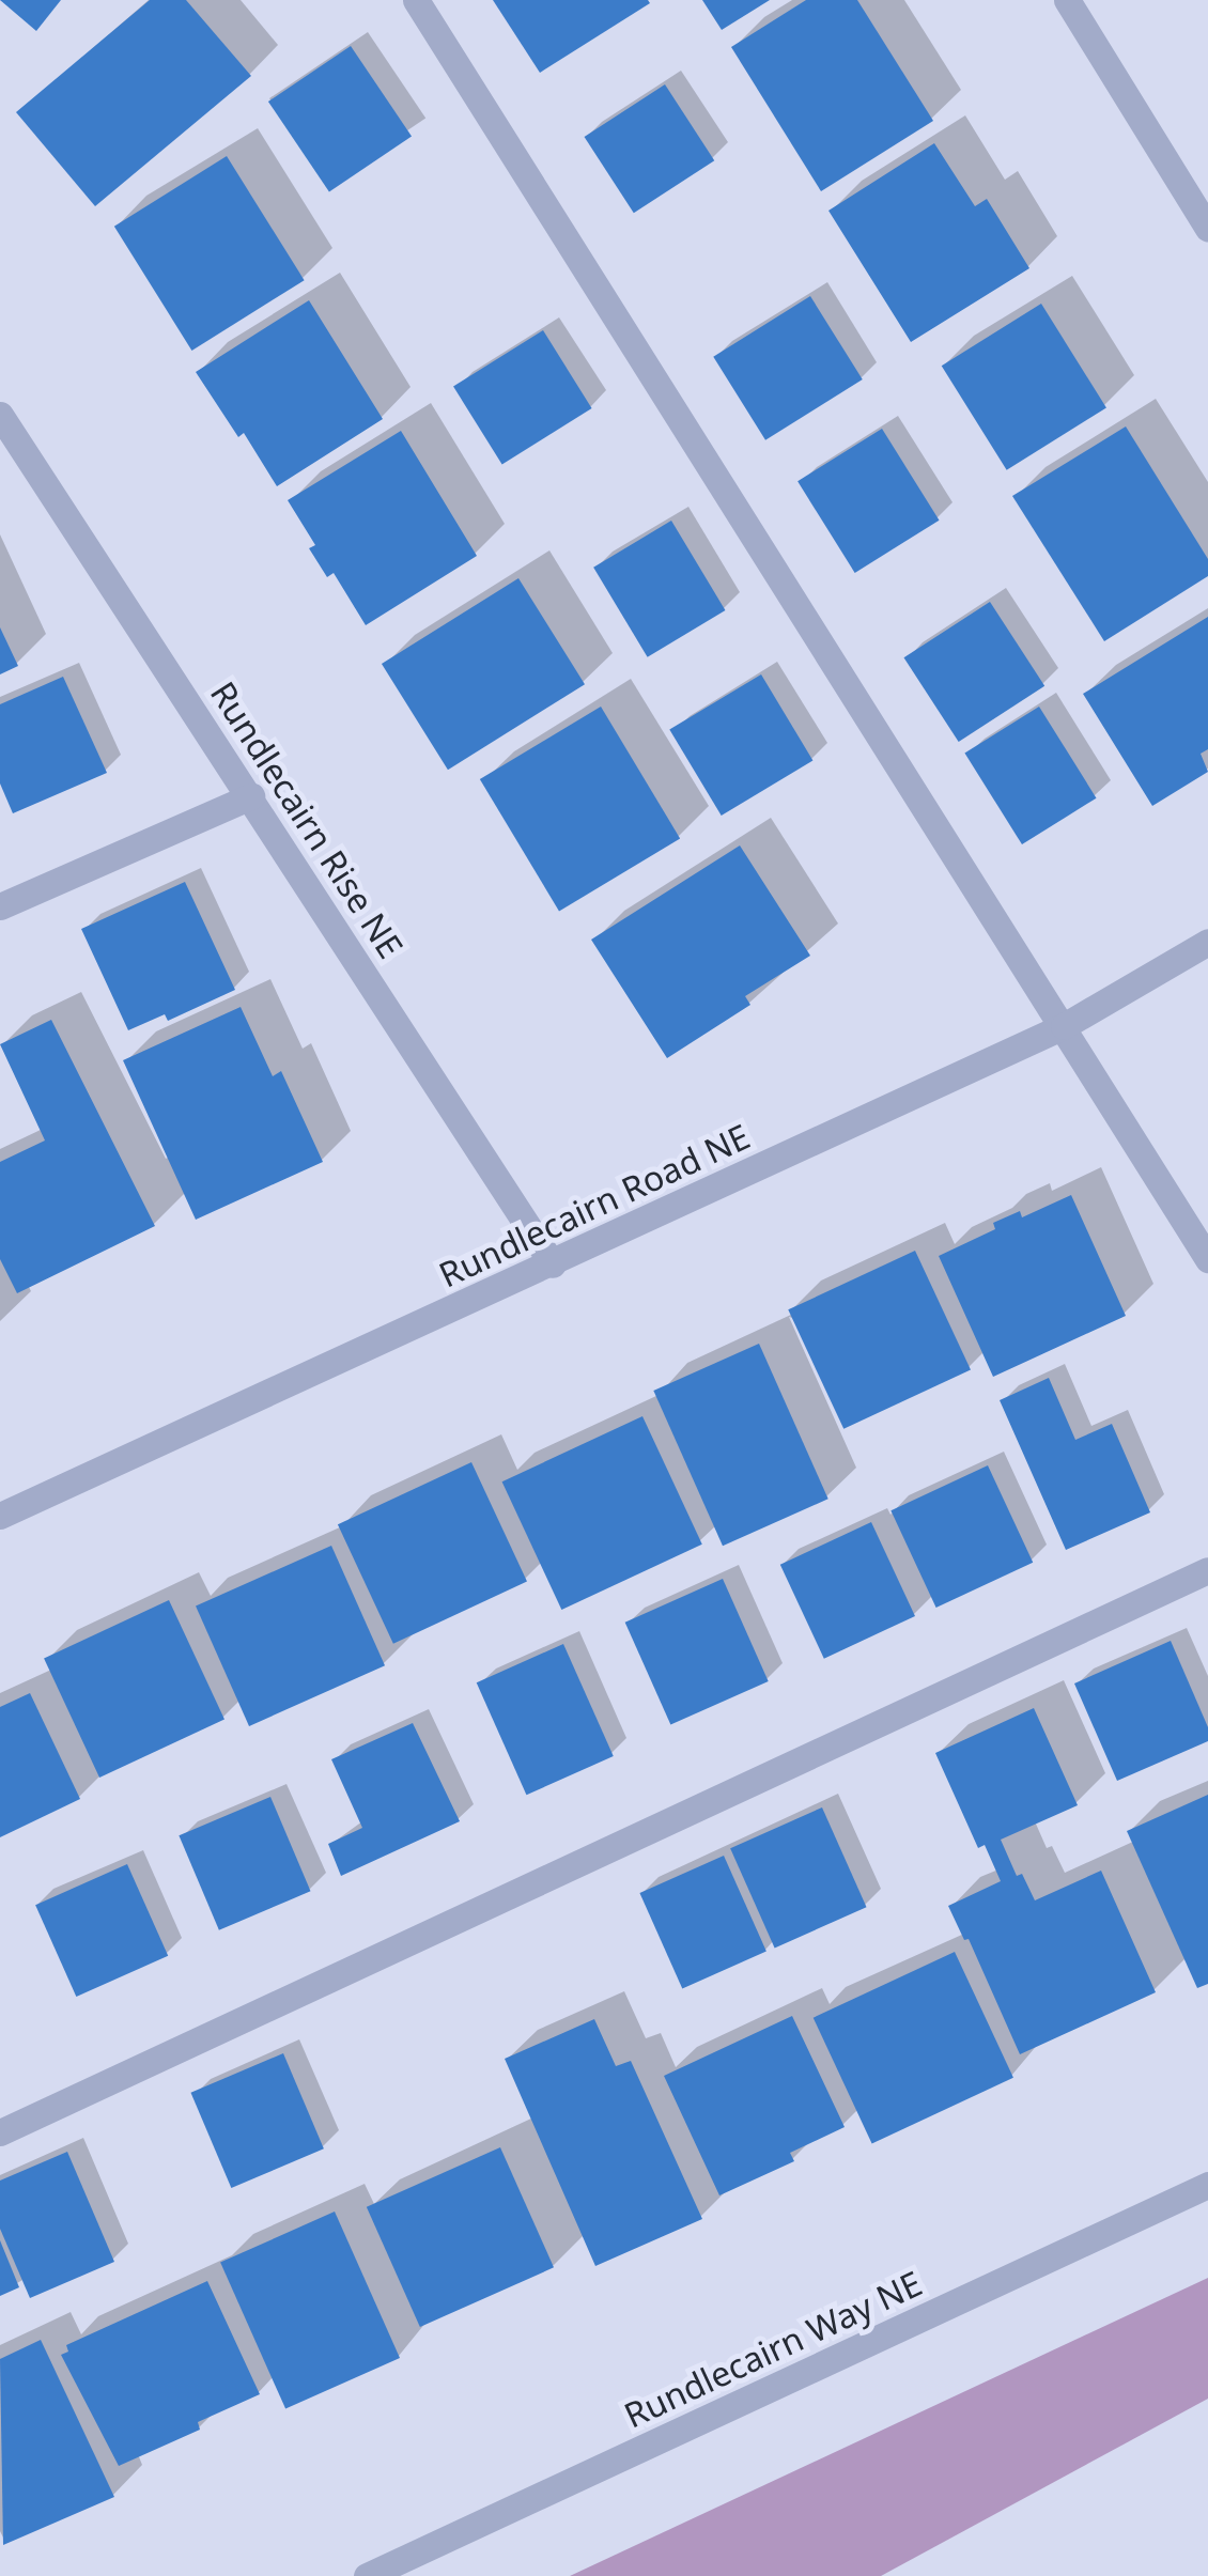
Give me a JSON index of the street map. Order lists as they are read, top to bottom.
{
  "streets": {
    "street": ["Rundlecairn Rise NE", "Rundlecairn Road NE", "Rundlecairn Way NE"]
  },
  "crossings": [
    ["Rundlecairn Rise NE", "Rundlecairn Road NE"]
  ]
}
